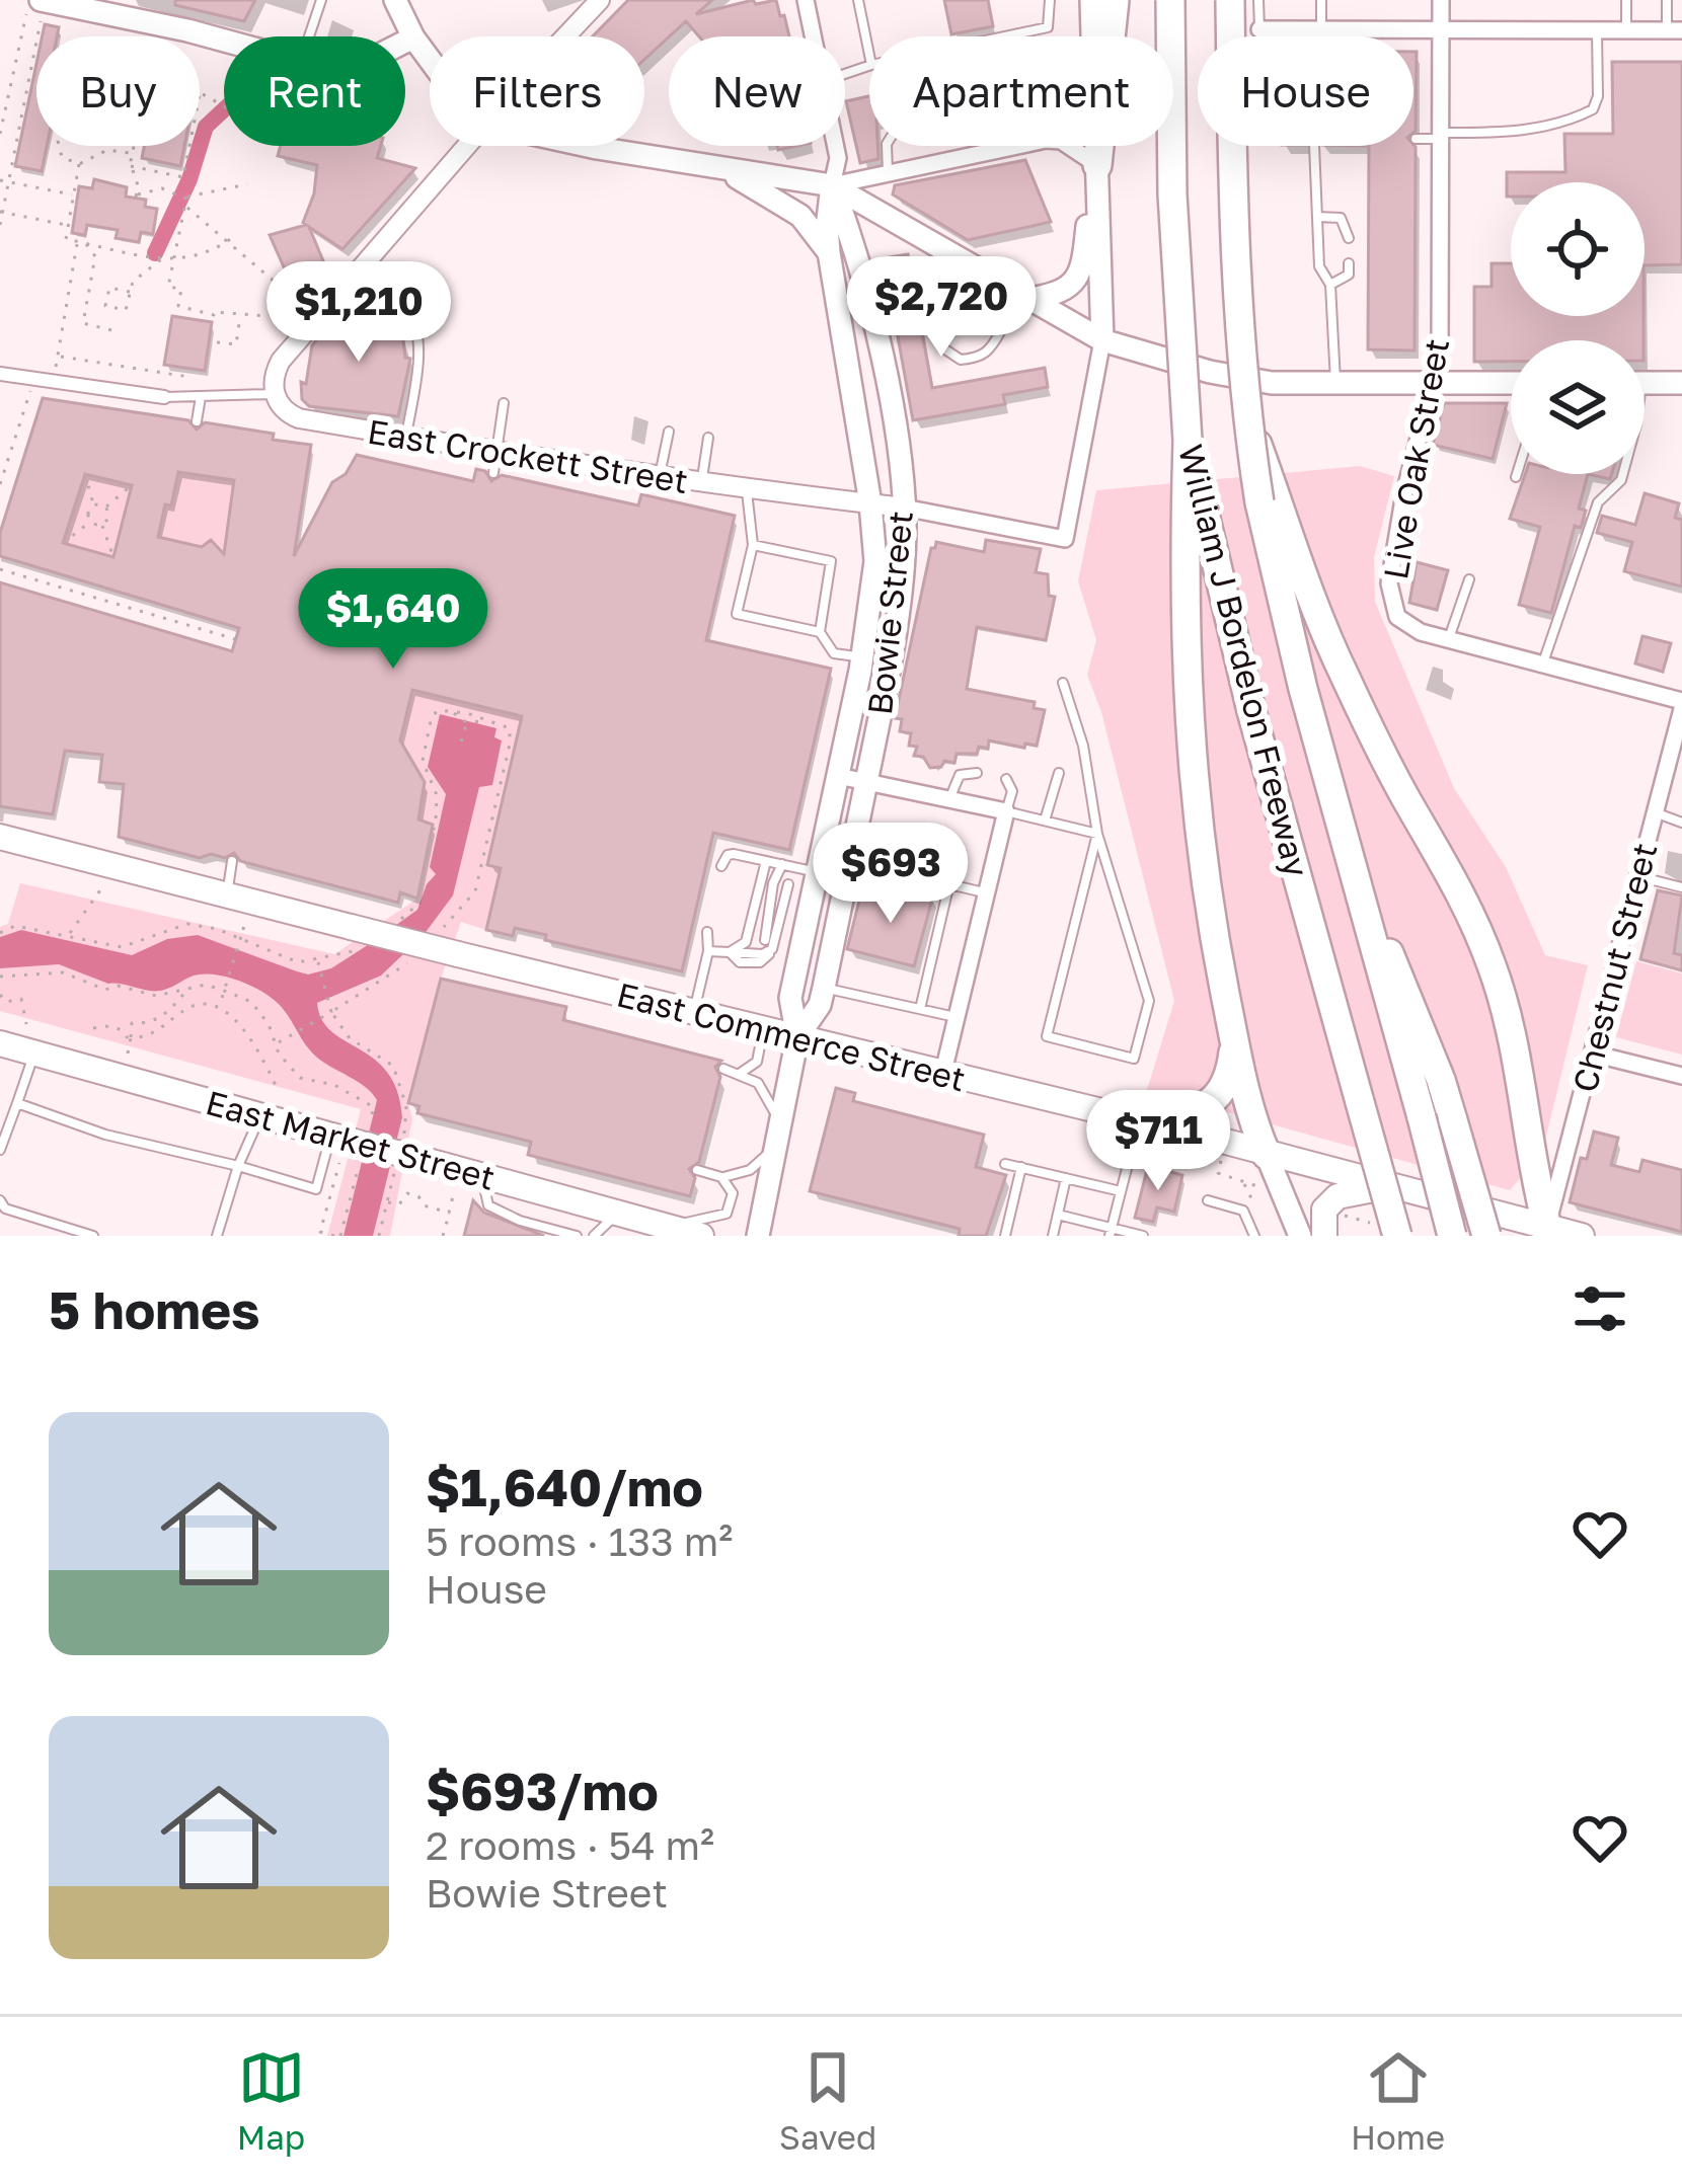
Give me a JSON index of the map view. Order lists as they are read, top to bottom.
{
  "streets": {
    "highway": ["William J Bordelon Freeway"],
    "main road": ["Bowie Street", "East Commerce Street", "East Market Street"],
    "street": ["East Crockett Street", "Live Oak Street", "Chestnut Street"]
  },
  "crossings": [
    ["East Crockett Street", "Bowie Street"],
    ["Bowie Street", "East Commerce Street"],
    ["Chestnut Street", "East Commerce Street"]
  ],
  "page": {
    "chip": [
      "Buy",
      "Rent",
      "Filters",
      "New",
      "Apartment",
      "House"
    ],
    "price": [
      "$2,720",
      "$1,210",
      "$1,640",
      "$693",
      "$711"
    ],
    "heading": "5 homes",
    "list": [
      {
        "name": "$1,640/mo",
        "note": "5 rooms · 133 m² · House"
      },
      {
        "name": "$693/mo",
        "note": "2 rooms · 54 m² · Bowie Street"
      }
    ],
    "tabs": ["Map", "Saved", "Home"]
  }
}
